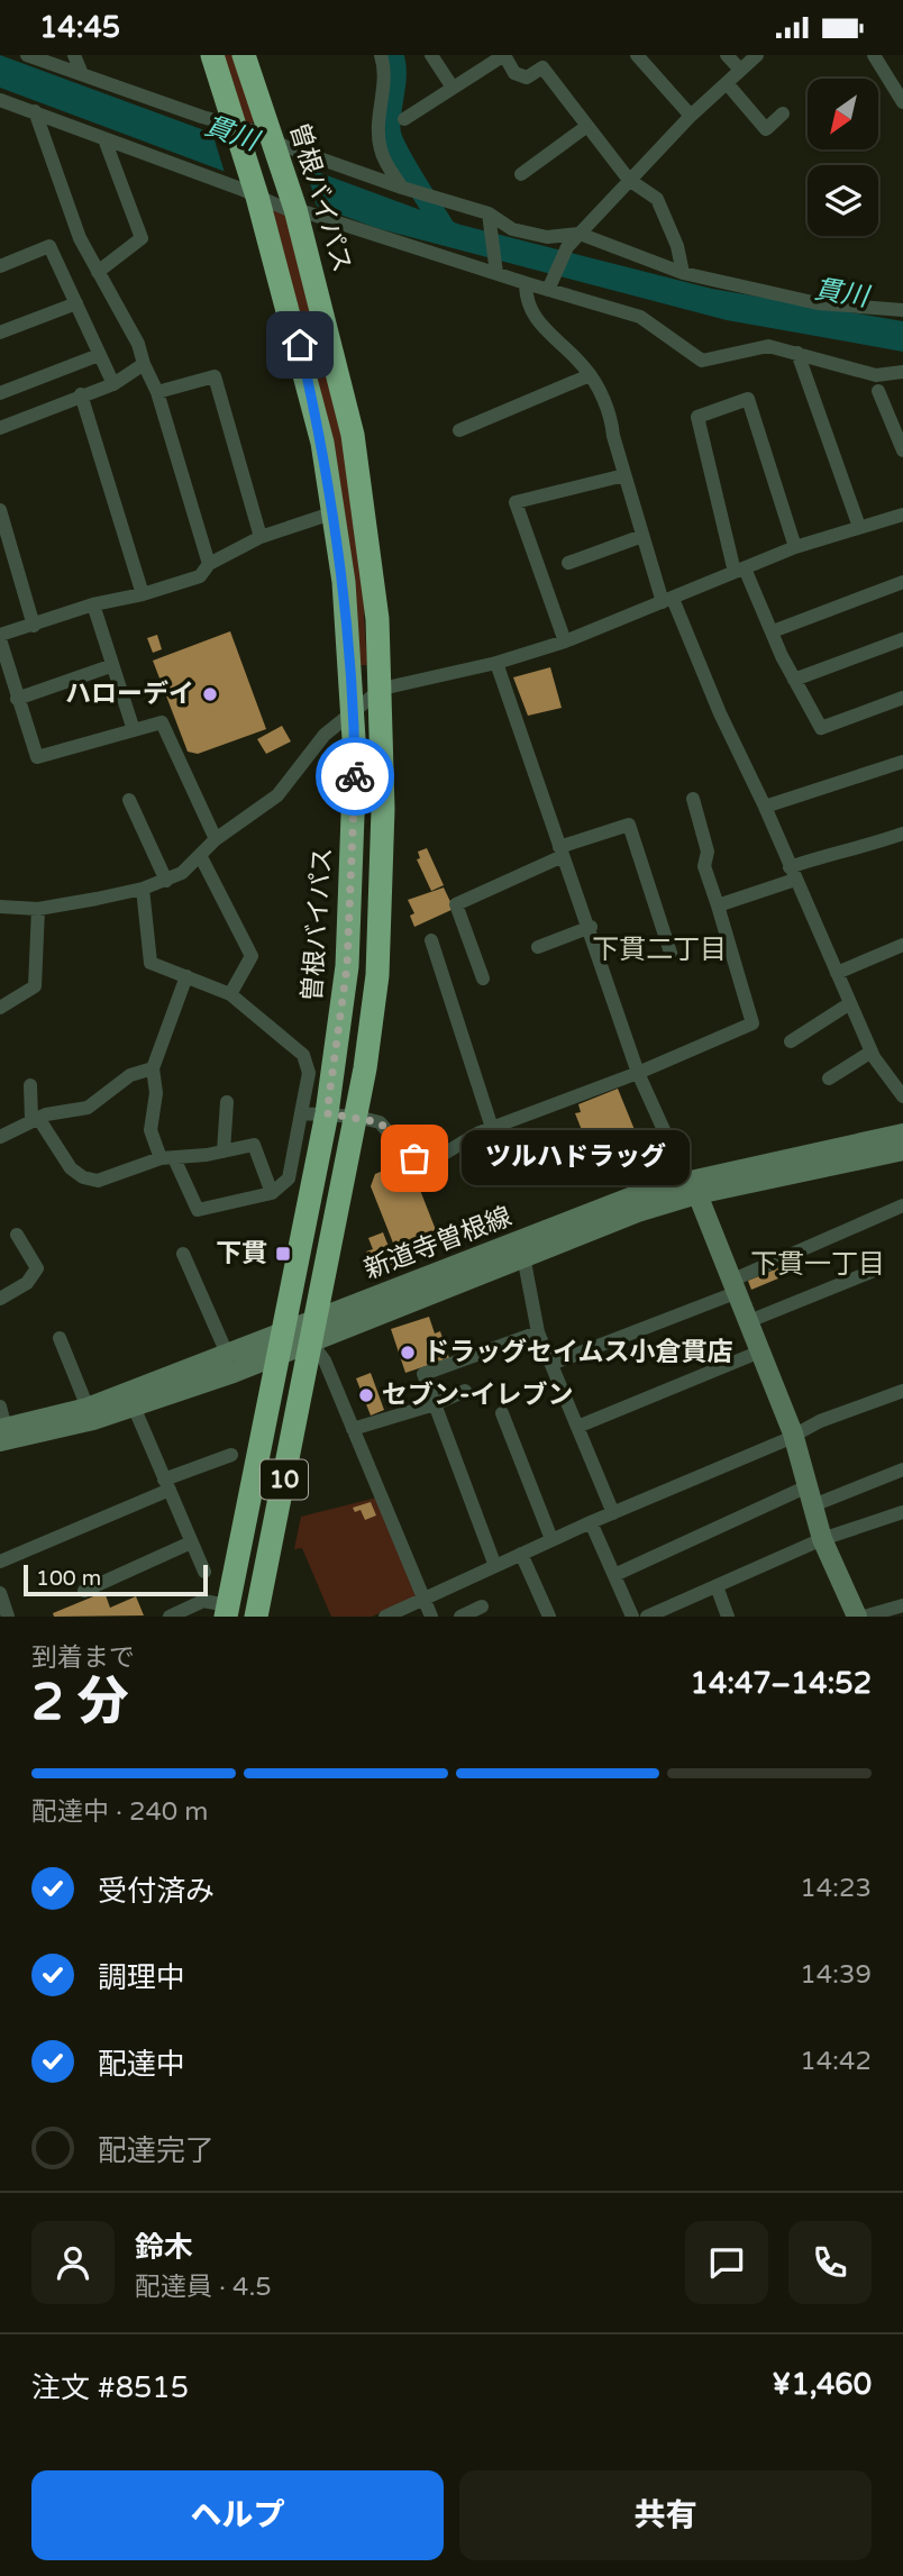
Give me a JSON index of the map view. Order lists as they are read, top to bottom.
{
  "streets": {
    "highway": ["曽根バイパス", "10"],
    "main road": ["新道寺曽根線"]
  },
  "crossings": [
    ["曽根バイパス", "新道寺曽根線"]
  ],
  "districts": ["下貫二丁目", "下貫一丁目"],
  "water": ["貫川"],
  "places": {
    "other": [
      "ハローデイ",
      "ツルハドラッグ",
      "ドラッグセイムス小倉貫店",
      "セブン-イレブン"
    ],
    "transit": ["下貫"]
  },
  "scale_bar": "100 m",
  "north": "bottom left",
  "page": {
    "status": "14:45",
    "bubble": "ツルハドラッグ",
    "scale": "100 m",
    "heading": ["2 分", "到着まで", "14:47–14:52"],
    "panel": [
      "鈴木",
      "配達員 · 4.5",
      "注文 #8515",
      "¥1,460"
    ],
    "bar": "配達中 · 240 m",
    "list": [
      ["受付済み", "14:23"],
      ["調理中", "14:39"],
      ["配達中", "14:42"],
      "配達完了"
    ],
    "buttons": ["ヘルプ", "共有"]
  }
}
